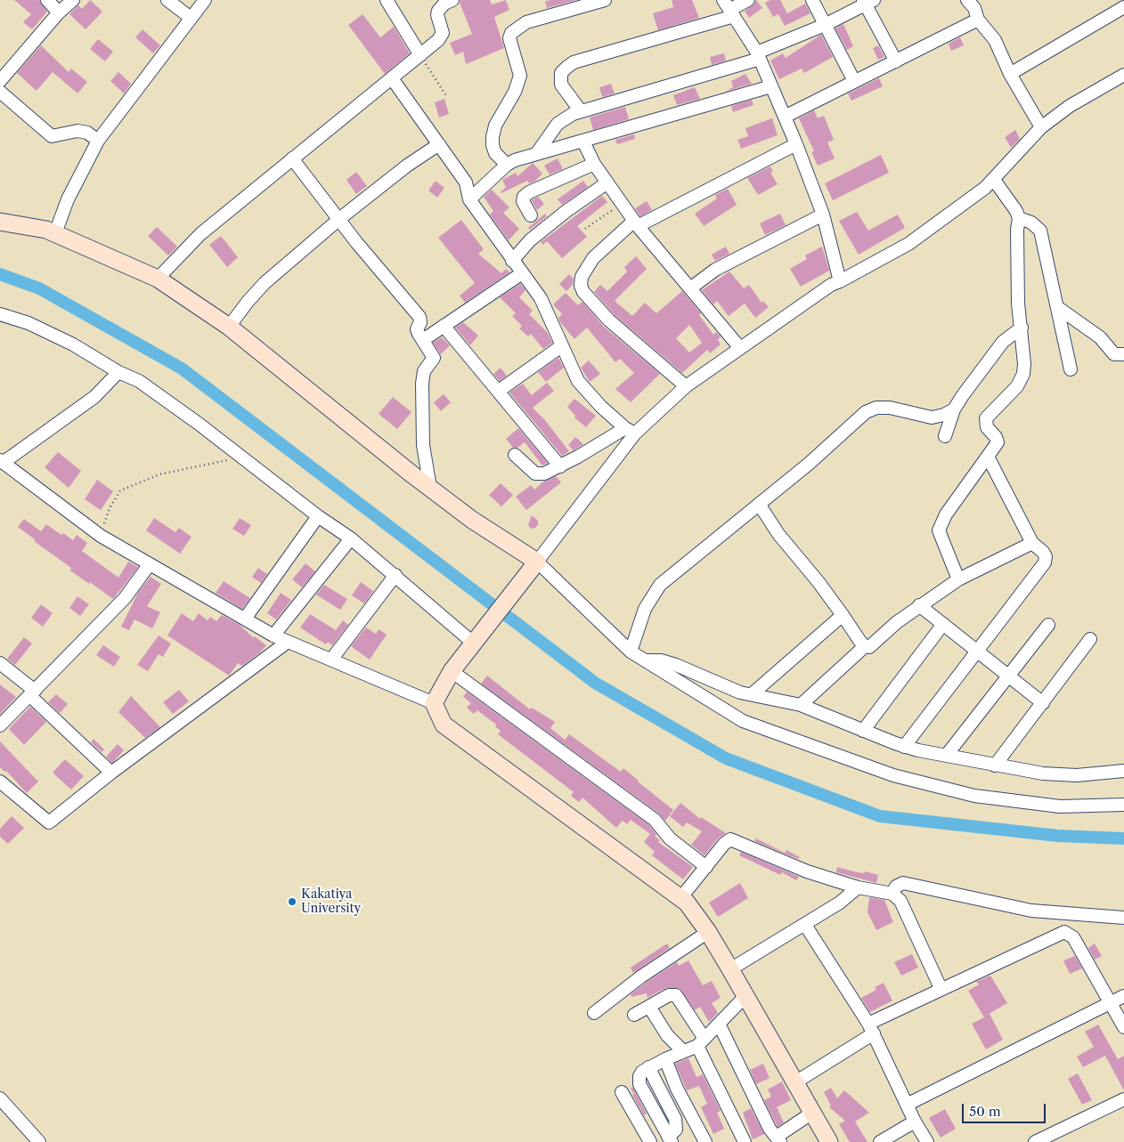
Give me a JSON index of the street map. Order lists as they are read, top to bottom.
{
  "places": ["Kakatiya University"],
  "scale_bar": "50 m"
}
